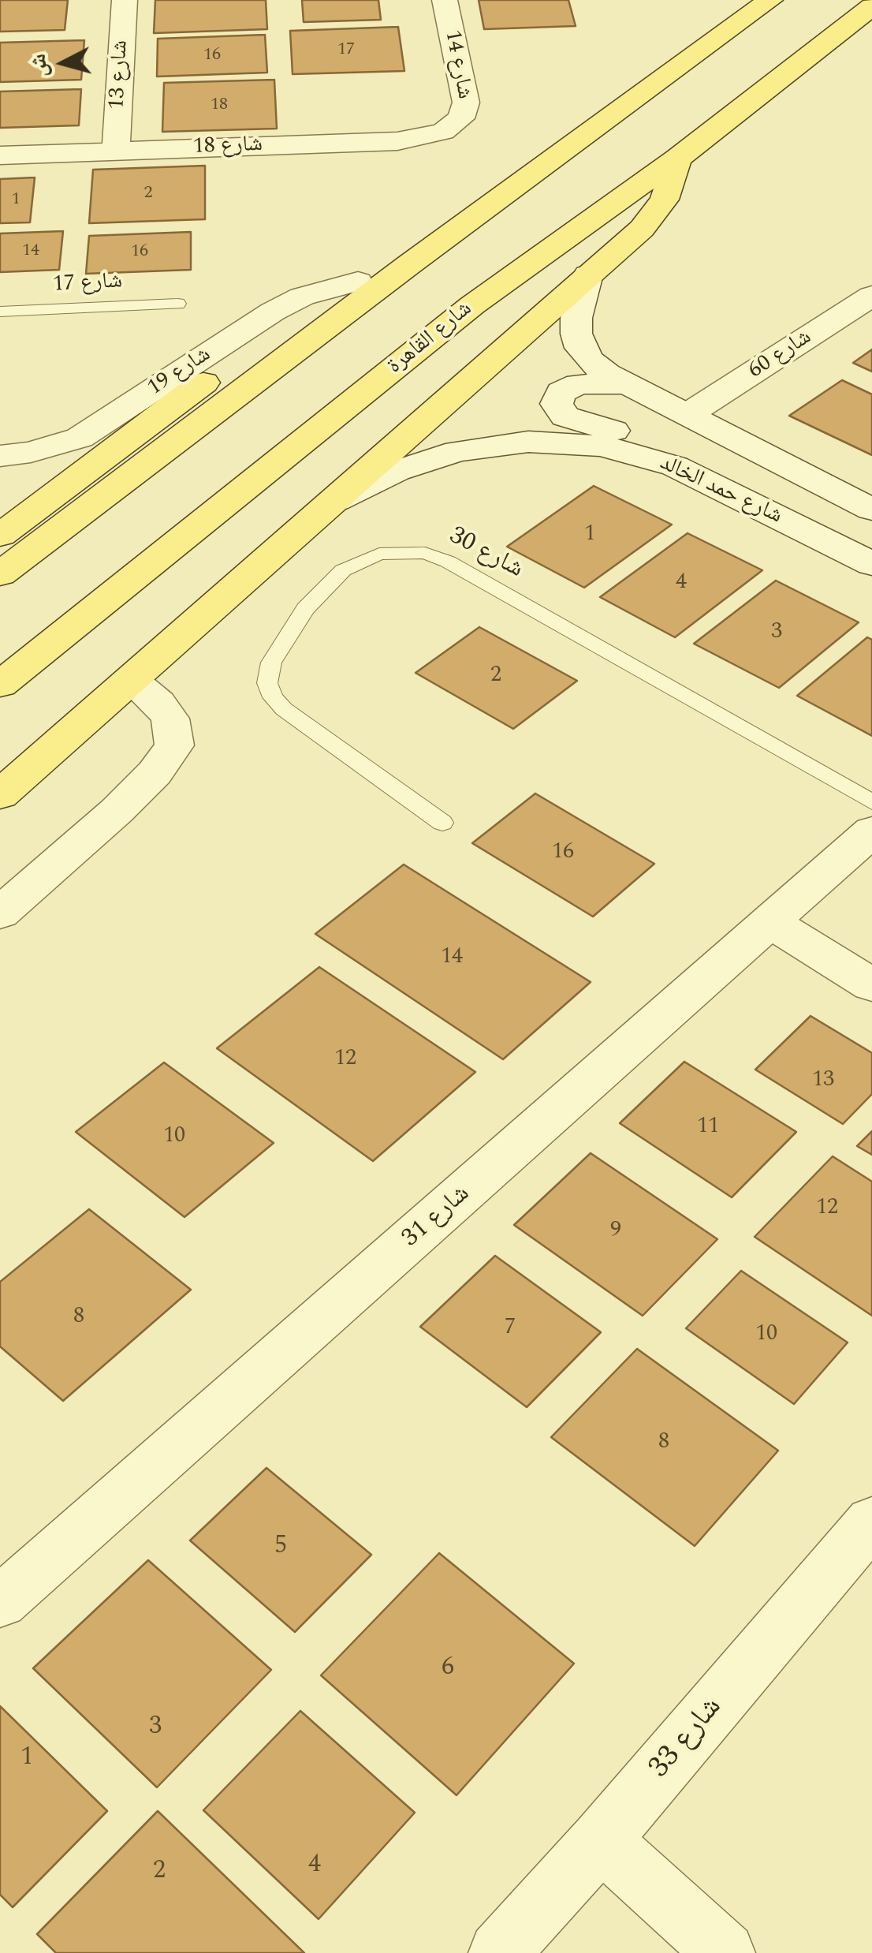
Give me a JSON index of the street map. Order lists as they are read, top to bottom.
{
  "streets": {
    "main road": ["شارع القاهرة"],
    "street": [
      "شارع 14",
      "شارع 13",
      "شارع 18",
      "شارع 60",
      "شارع 19",
      "شارع حمد الخالد",
      "شارع 31",
      "شارع 33"
    ],
    "lane": ["شارع 17", "شارع 30"]
  },
  "crossings": [
    ["شارع 14", "شارع 18"],
    ["شارع 13", "شارع 18"],
    ["شارع 60", "شارع حمد الخالد"]
  ],
  "house_numbers": [
    "17",
    "16",
    "18",
    "2",
    "1",
    "14",
    "16",
    "1",
    "4",
    "3",
    "2",
    "16",
    "14",
    "12",
    "13",
    "11",
    "10",
    "12",
    "9",
    "8",
    "7",
    "10",
    "8",
    "5",
    "6",
    "3",
    "1",
    "4",
    "2"
  ],
  "north": "left"
}
